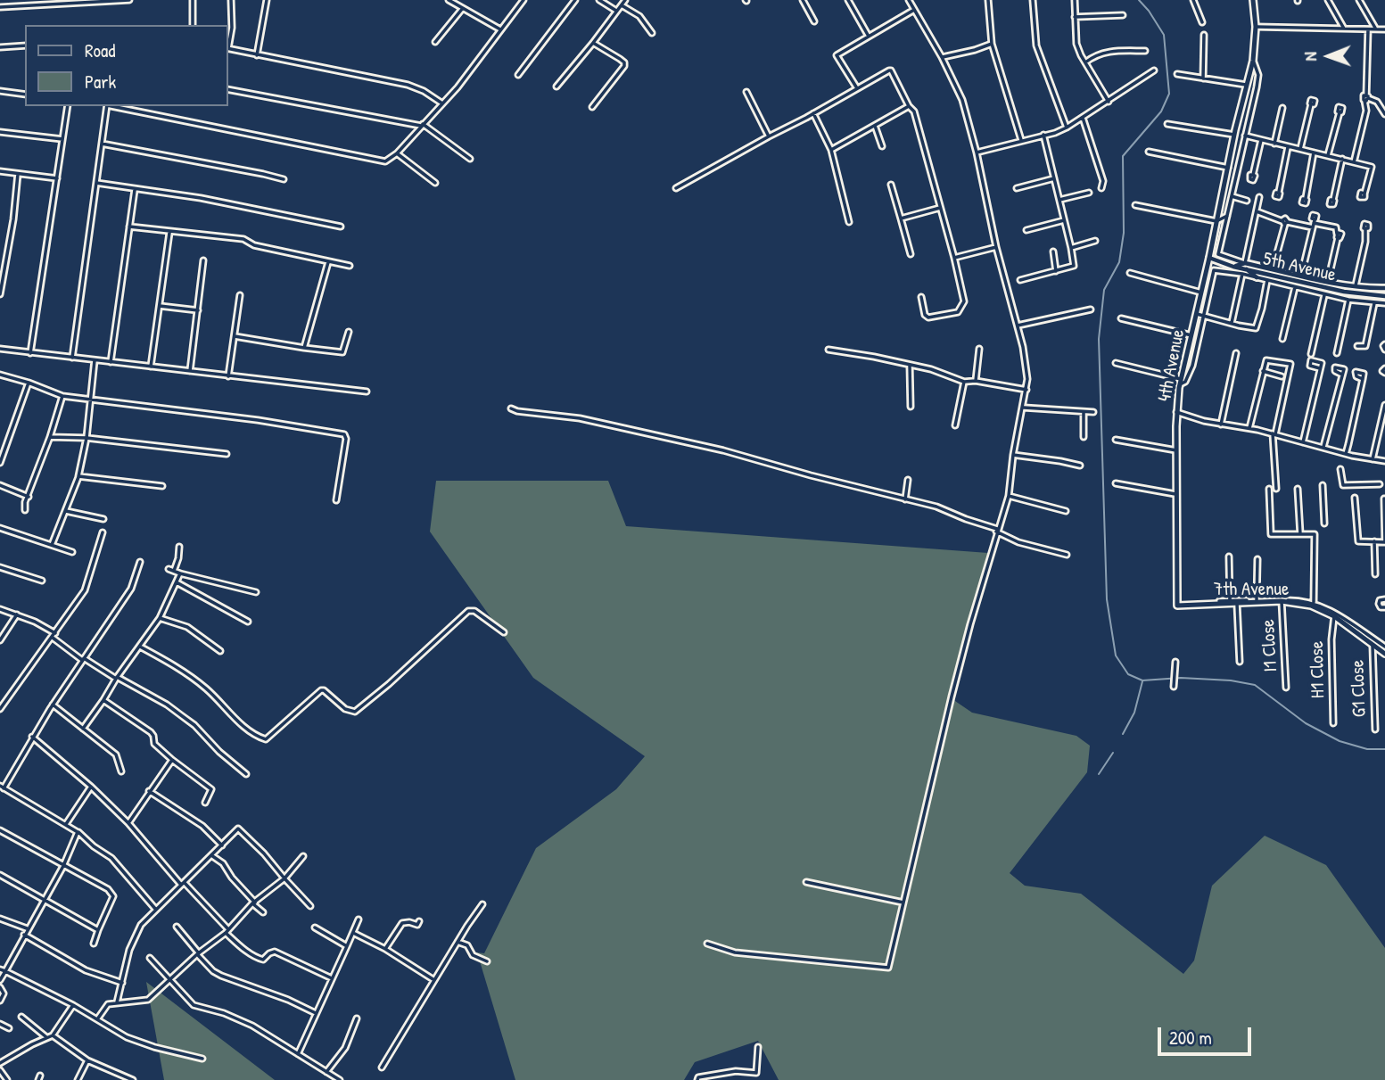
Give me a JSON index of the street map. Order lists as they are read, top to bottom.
{
  "streets": {
    "main road": ["4th Avenue", "7th Avenue"],
    "street": [
      "5th Avenue",
      "I1 Close",
      "H1 Close",
      "G1 Close"
    ]
  },
  "crossings": [
    ["5th Avenue", "4th Avenue"],
    ["4th Avenue", "7th Avenue"],
    ["7th Avenue", "I1 Close"],
    ["7th Avenue", "H1 Close"],
    ["7th Avenue", "G1 Close"]
  ],
  "legend": ["Road", "Park"],
  "scale_bar": "200 m",
  "north": "left"
}
